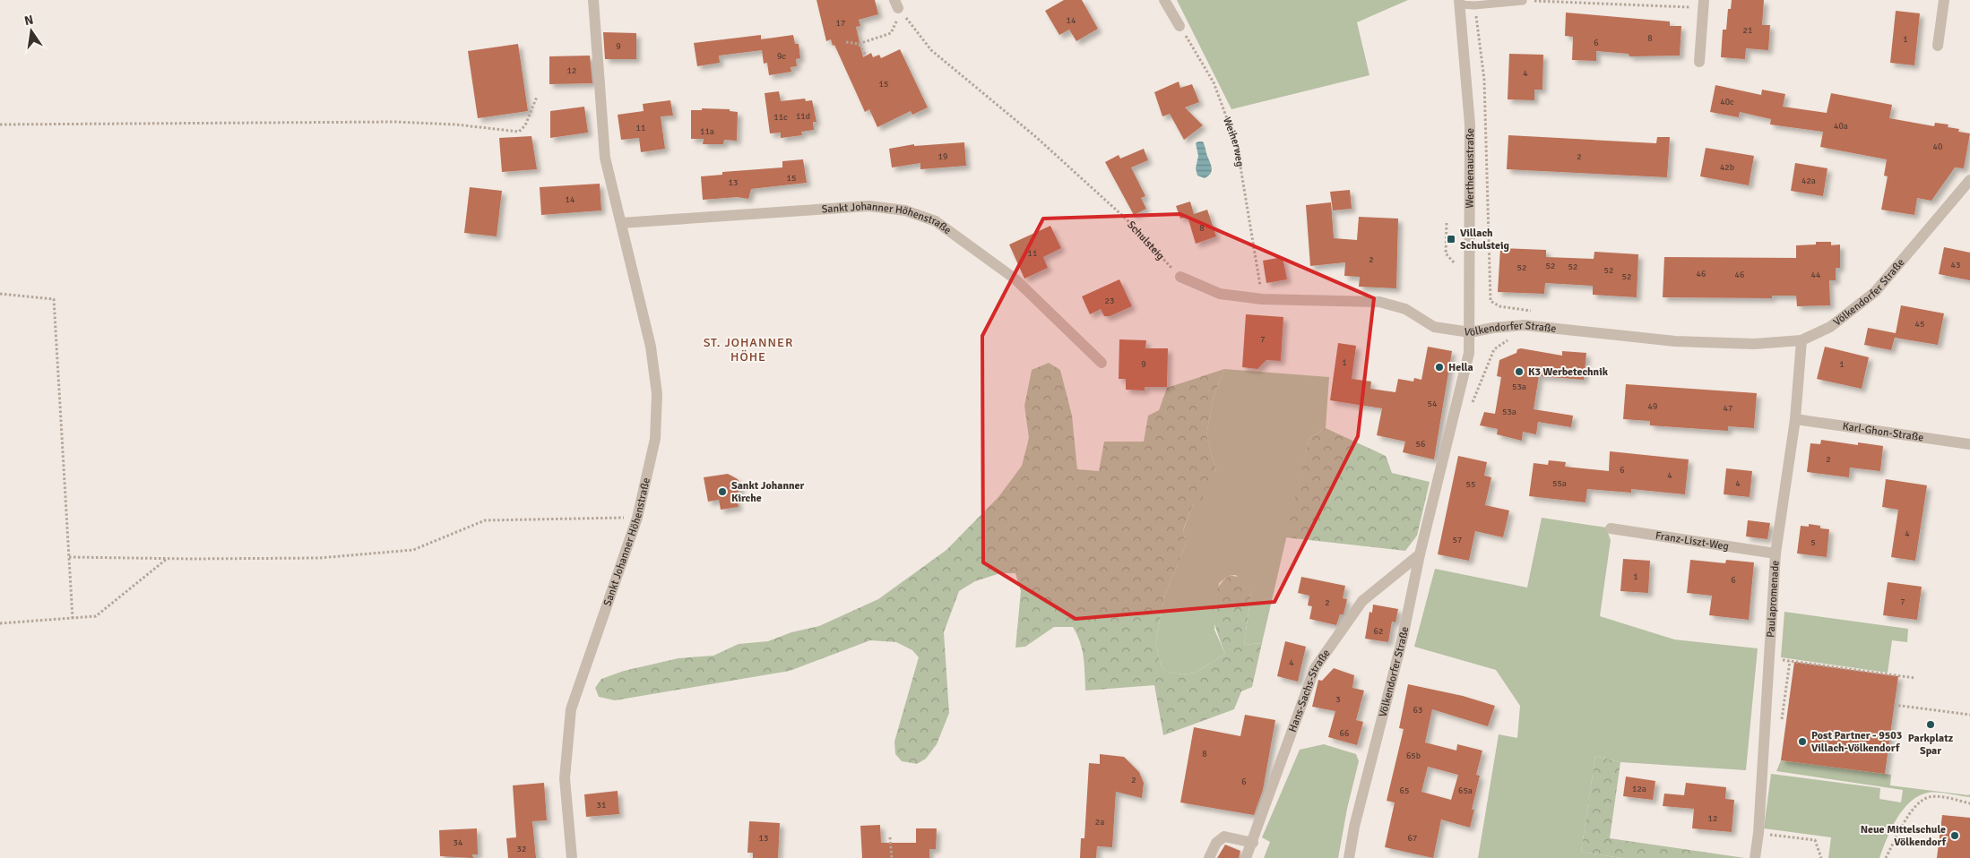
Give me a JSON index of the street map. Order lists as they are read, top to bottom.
{
  "streets": {
    "street": [
      "Werthenaustraße",
      "Sankt Johanner Höhenstraße",
      "Völkendorfer Straße",
      "Karl-Ghon-Straße",
      "Franz-Liszt-Weg",
      "Paulapromenade",
      "Hans-Sachs-Straße"
    ],
    "path": ["Weiherweg", "Schulsteig"]
  },
  "crossings": [
    ["Werthenaustraße", "Völkendorfer Straße"],
    ["Völkendorfer Straße", "Paulapromenade"],
    ["Völkendorfer Straße", "Hans-Sachs-Straße"],
    ["Karl-Ghon-Straße", "Paulapromenade"],
    ["Franz-Liszt-Weg", "Paulapromenade"]
  ],
  "districts": ["ST. JOHANNER HÖHE"],
  "places": {
    "transit": ["Villach Schulsteig"],
    "other": [
      "Hella",
      "K3 Werbetechnik",
      "Sankt Johanner Kirche",
      "Parkplatz Spar",
      "Post Partner - 9503 Villach-Völkendorf",
      "Neue Mittelschule Völkendorf"
    ]
  },
  "house_numbers": [
    "14",
    "17",
    "21",
    "8",
    "1",
    "6",
    "9",
    "9c",
    "12",
    "4",
    "15",
    "40c",
    "11d",
    "11c",
    "40a",
    "11",
    "11a",
    "40",
    "19",
    "2",
    "42b",
    "15",
    "42a",
    "13",
    "14",
    "8",
    "11",
    "2",
    "43",
    "52",
    "52",
    "52",
    "52",
    "46",
    "46",
    "44",
    "52",
    "23",
    "45",
    "7",
    "1",
    "9",
    "1",
    "53a",
    "54",
    "49",
    "47",
    "53a",
    "56",
    "2",
    "6",
    "4",
    "55a",
    "4",
    "55",
    "4",
    "57",
    "5",
    "1",
    "6",
    "7",
    "2",
    "62",
    "4",
    "3",
    "63",
    "66",
    "8",
    "65b",
    "2",
    "6",
    "12a",
    "65",
    "65a",
    "31",
    "12",
    "2a",
    "13",
    "67",
    "34",
    "32"
  ],
  "north": "top"
}
